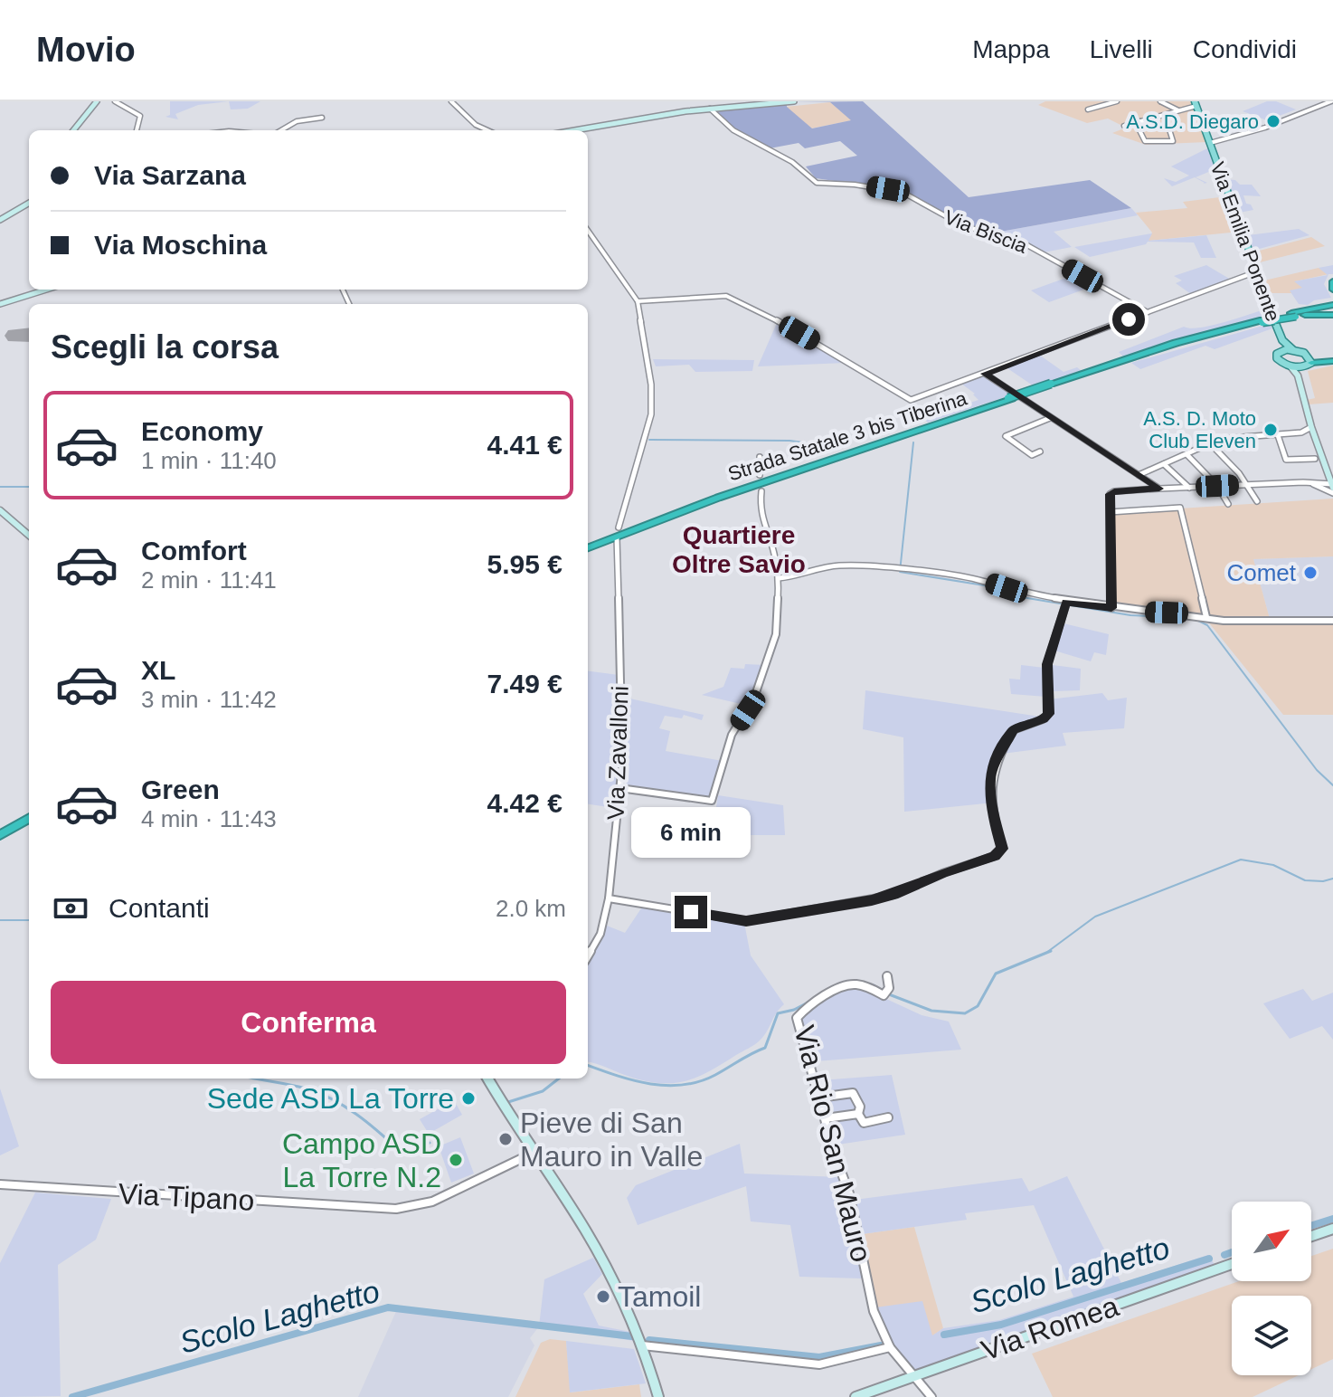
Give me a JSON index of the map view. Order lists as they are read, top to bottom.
{
  "streets": {
    "highway": ["Strada Statale 3 bis Tiberina"],
    "main road": ["Via Emilia Ponente", "Via Romea"],
    "street": [
      "Via Biscia",
      "Via Zavalloni",
      "Via Rio San Mauro",
      "Via Tipano"
    ]
  },
  "crossings": [
    ["Via Rio San Mauro", "Via Romea"]
  ],
  "districts": ["Quartiere Oltre Savio"],
  "water": ["Scolo Laghetto"],
  "places": [
    "A.S.D. Diegaro",
    "A.S. D. Moto Club Eleven",
    "Comet",
    "Sede ASD La Torre",
    "Pieve di San Mauro in Valle",
    "Campo ASD La Torre N.2",
    "Tamoil"
  ],
  "north": "top right",
  "page": {
    "header": "Movio",
    "nav": ["Mappa", "Livelli", "Condividi"],
    "banner": ["Via Sarzana", "Via Moschina"],
    "heading": "Scegli la corsa",
    "list": [
      {
        "name": "Economy",
        "note": "1 min · 11:40",
        "value": "4.41 €"
      },
      {
        "name": "Comfort",
        "note": "2 min · 11:41",
        "value": "5.95 €"
      },
      {
        "name": "XL",
        "note": "3 min · 11:42",
        "value": "7.49 €"
      },
      {
        "name": "Green",
        "note": "4 min · 11:43",
        "value": "4.42 €"
      }
    ],
    "bubble": "6 min",
    "pay": ["Contanti", "2.0 km"],
    "buttons": "Conferma"
  }
}
